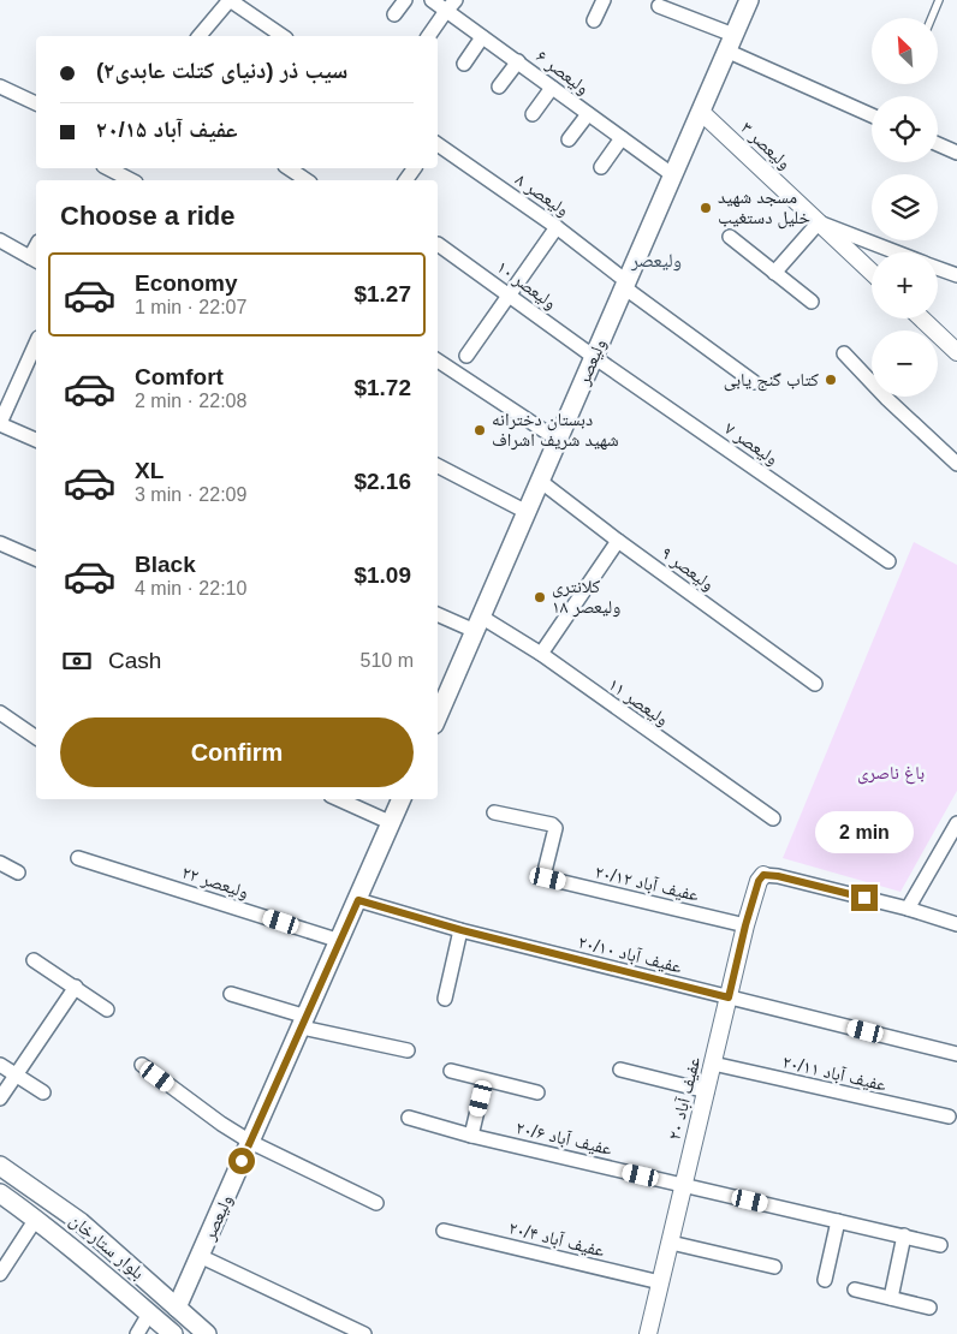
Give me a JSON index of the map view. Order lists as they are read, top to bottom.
{
  "streets": {
    "main road": ["ولیعصر", "بلوار ستارخان"],
    "street": [
      "۶ ولیعصر",
      "۳ ولیعصر",
      "۸ ولیعصر",
      "۱۰ ولیعصر",
      "۷ ولیعصر",
      "۹ ولیعصر",
      "۱۱ ولیعصر",
      "۲۲ ولیعصر",
      "عفیف آباد ۲۰/۱۲",
      "عفیف آباد ۲۰/۱۰",
      "عفیف آباد ۲۰/۱۱",
      "عفیف آباد ۲۰",
      "عفیف آباد ۲۰/۶",
      "عفیف آباد ۲۰/۴"
    ]
  },
  "crossings": [
    ["۶ ولیعصر", "ولیعصر"],
    ["۳ ولیعصر", "ولیعصر"],
    ["۸ ولیعصر", "ولیعصر"],
    ["۱۰ ولیعصر", "ولیعصر"],
    ["۱۰ ولیعصر", "۷ ولیعصر"],
    ["ولیعصر", "۷ ولیعصر"],
    ["ولیعصر", "۹ ولیعصر"],
    ["ولیعصر", "۱۱ ولیعصر"],
    ["ولیعصر", "۲۲ ولیعصر"],
    ["ولیعصر", "عفیف آباد ۲۰/۱۰"],
    ["ولیعصر", "بلوار ستارخان"],
    ["عفیف آباد ۲۰/۱۲", "عفیف آباد ۲۰"],
    ["عفیف آباد ۲۰/۱۰", "عفیف آباد ۲۰"],
    ["عفیف آباد ۲۰/۱۱", "عفیف آباد ۲۰"],
    ["عفیف آباد ۲۰", "عفیف آباد ۲۰/۶"],
    ["عفیف آباد ۲۰", "عفیف آباد ۲۰/۴"]
  ],
  "districts": ["ولیعصر"],
  "parks": ["باغ ناصری"],
  "places": [
    "مسجد شهید خلیل دستغیب",
    "کتاب گنج یابی",
    "دبستان دخترانه شهید شریف اشراف",
    "کلانتری ۱۸ ولیعصر"
  ],
  "north": "top left",
  "page": {
    "map_buttons": ["+", "−"],
    "banner": ["سیب ذر (دنیای کتلت عابدی۲)", "عفیف آباد ۲۰/۱۵"],
    "heading": "Choose a ride",
    "list": [
      {
        "name": "Economy",
        "note": "1 min · 22:07",
        "value": "$1.27"
      },
      {
        "name": "Comfort",
        "note": "2 min · 22:08",
        "value": "$1.72"
      },
      {
        "name": "XL",
        "note": "3 min · 22:09",
        "value": "$2.16"
      },
      {
        "name": "Black",
        "note": "4 min · 22:10",
        "value": "$1.09"
      }
    ],
    "pay": ["Cash", "510 m"],
    "buttons": "Confirm",
    "bubble": "2 min"
  }
}
